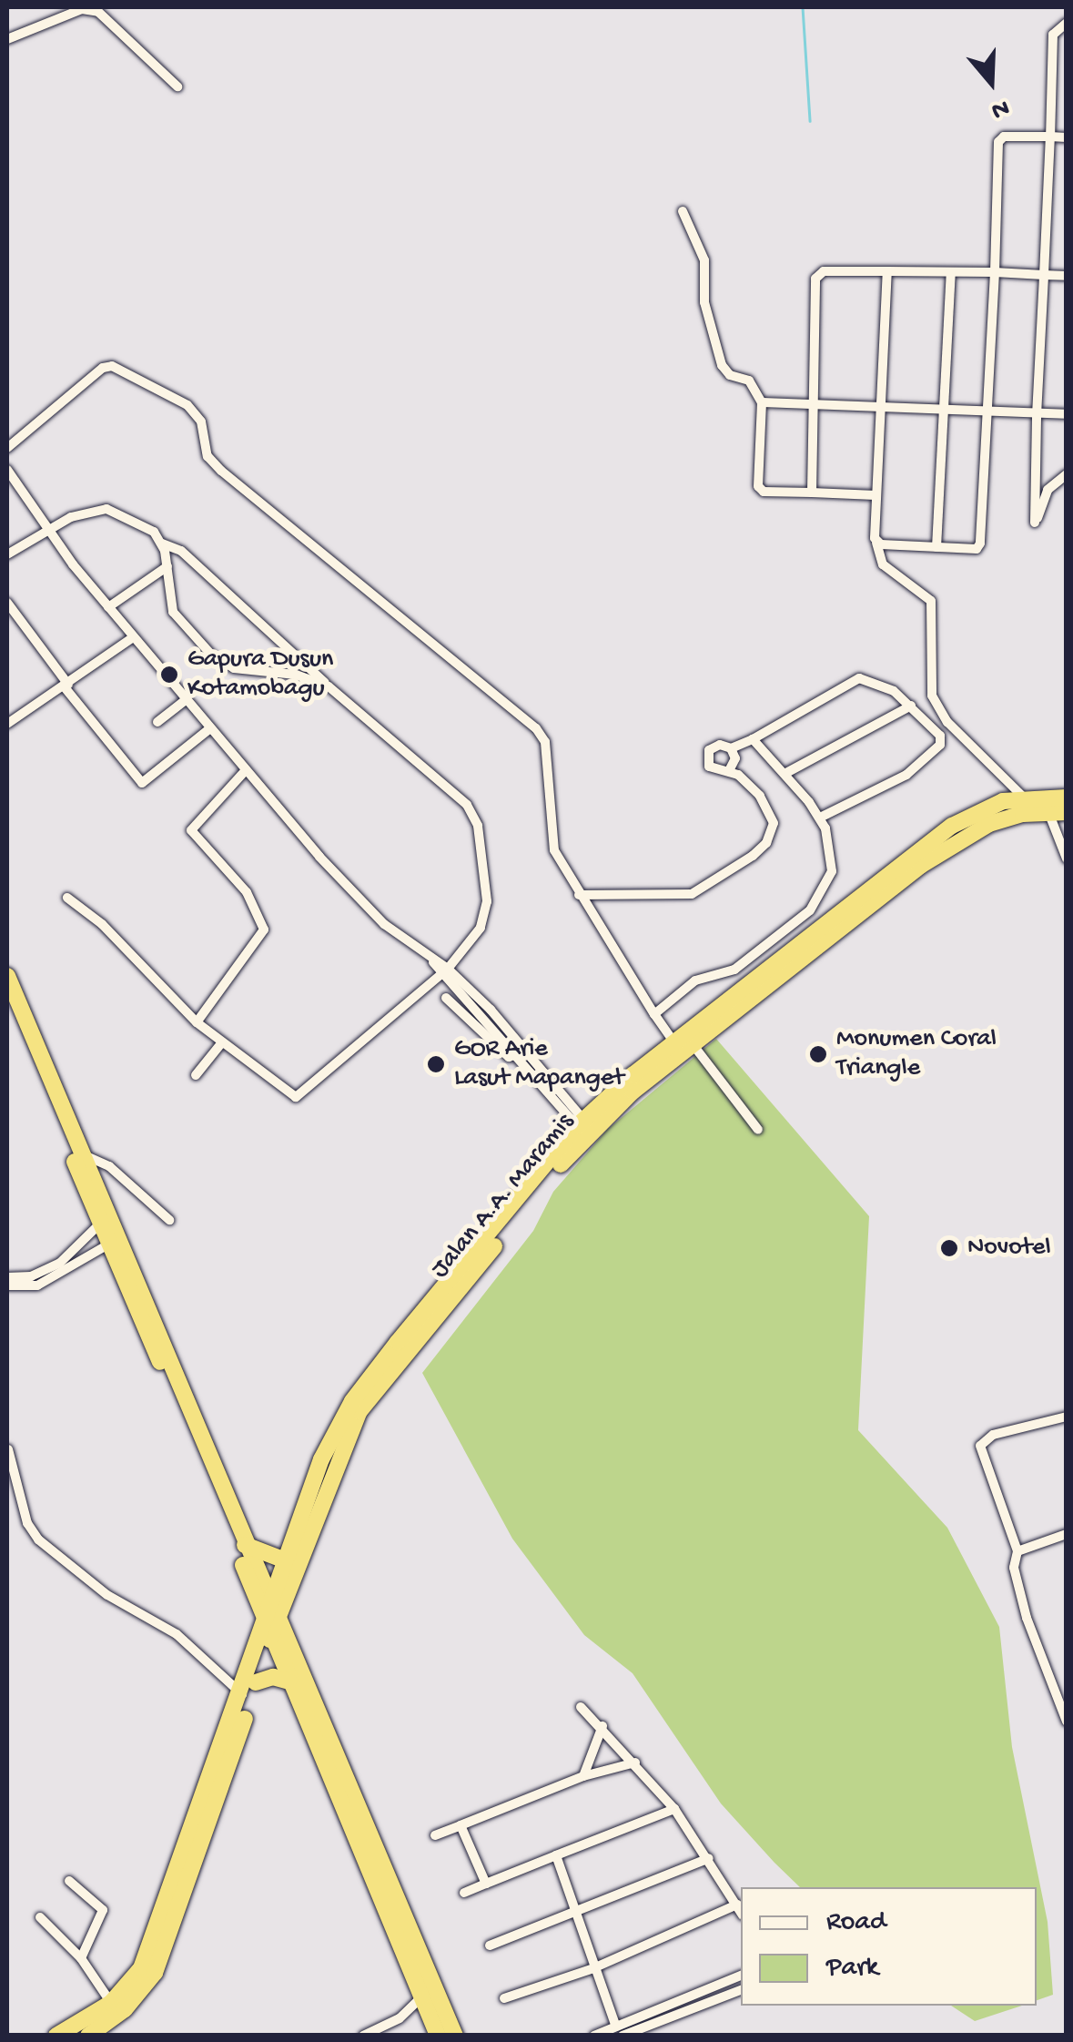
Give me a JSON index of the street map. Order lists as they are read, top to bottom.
{
  "streets": {
    "highway": ["Jalan A.A. Maramis"]
  },
  "places": [
    "Gapura Dusun Kotamobagu",
    "Monumen Coral Triangle",
    "GOR Arie Lasut Mapanget",
    "Novotel"
  ],
  "legend": ["Road", "Park"],
  "north": "bottom"
}
